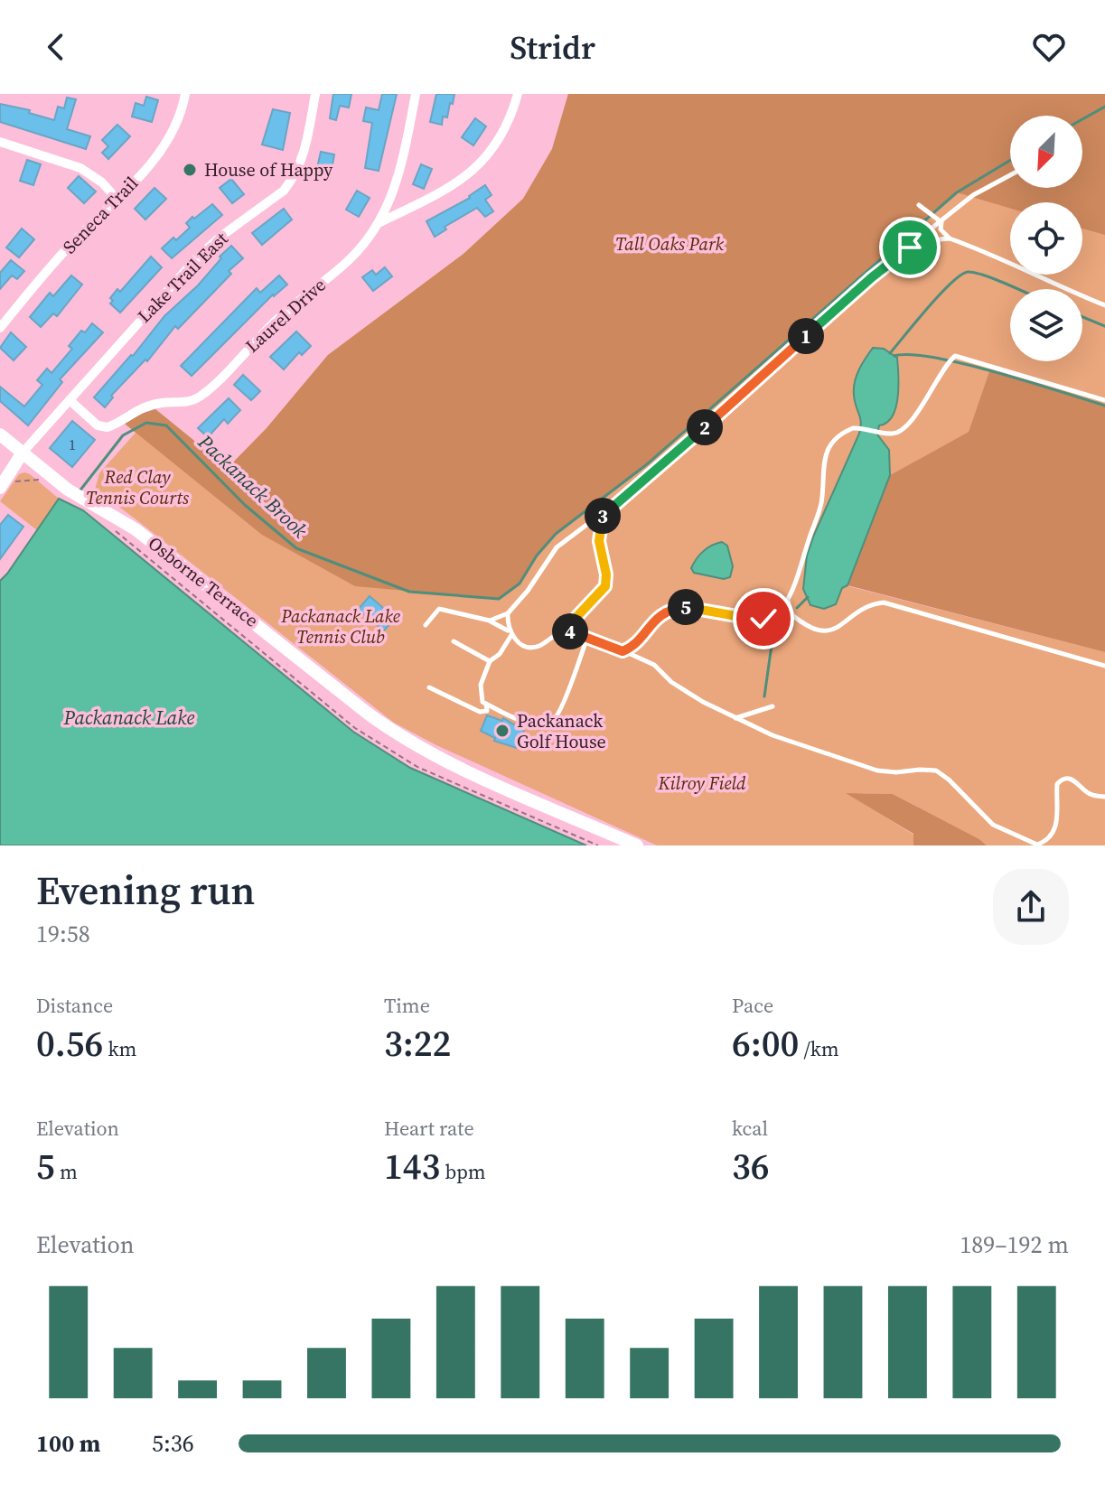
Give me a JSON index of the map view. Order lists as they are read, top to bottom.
{
  "streets": {
    "street": [
      "Seneca Trail",
      "Lake Trail East",
      "Laurel Drive",
      "Osborne Terrace"
    ]
  },
  "crossings": [
    ["Lake Trail East", "Laurel Drive"],
    ["Lake Trail East", "Osborne Terrace"]
  ],
  "water": ["Packanack Brook", "Packanack Lake"],
  "parks": [
    "Tall Oaks Park",
    "Red Clay Tennis Courts",
    "Packanack Lake Tennis Club",
    "Kilroy Field"
  ],
  "places": ["House of Happy", "Packanack Golf House"],
  "house_numbers": ["1"],
  "north": "bottom left",
  "page": {
    "header": "Stridr",
    "pins": [
      "1",
      "2",
      "3",
      "5",
      "4"
    ],
    "heading": ["Evening run", "19:58"],
    "stats": [
      ["Distance", "0.56 km"],
      ["Time", "3:22"],
      ["Pace", "6:00 /km"],
      ["Elevation", "5 m"],
      ["Heart rate", "143 bpm"],
      ["kcal", "36"]
    ],
    "chart": ["Elevation", "189–192 m"],
    "list": [
      {
        "name": "100 m",
        "note": "5:36"
      }
    ]
  }
}
